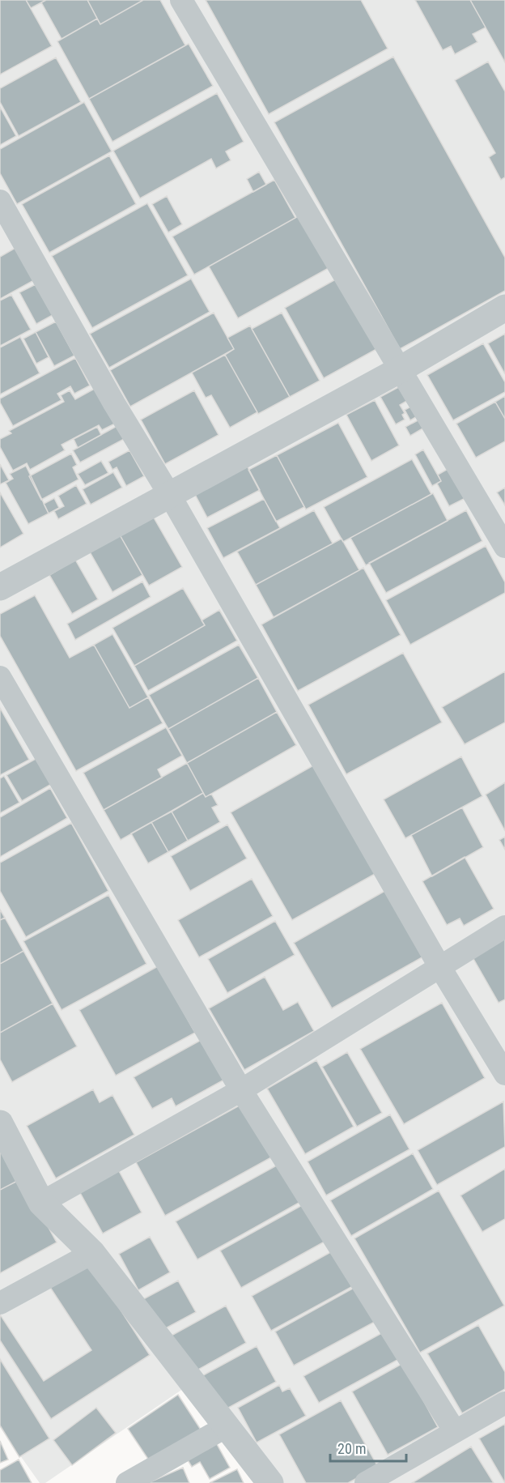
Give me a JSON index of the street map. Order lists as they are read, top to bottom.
{
  "scale_bar": "20 m"
}
